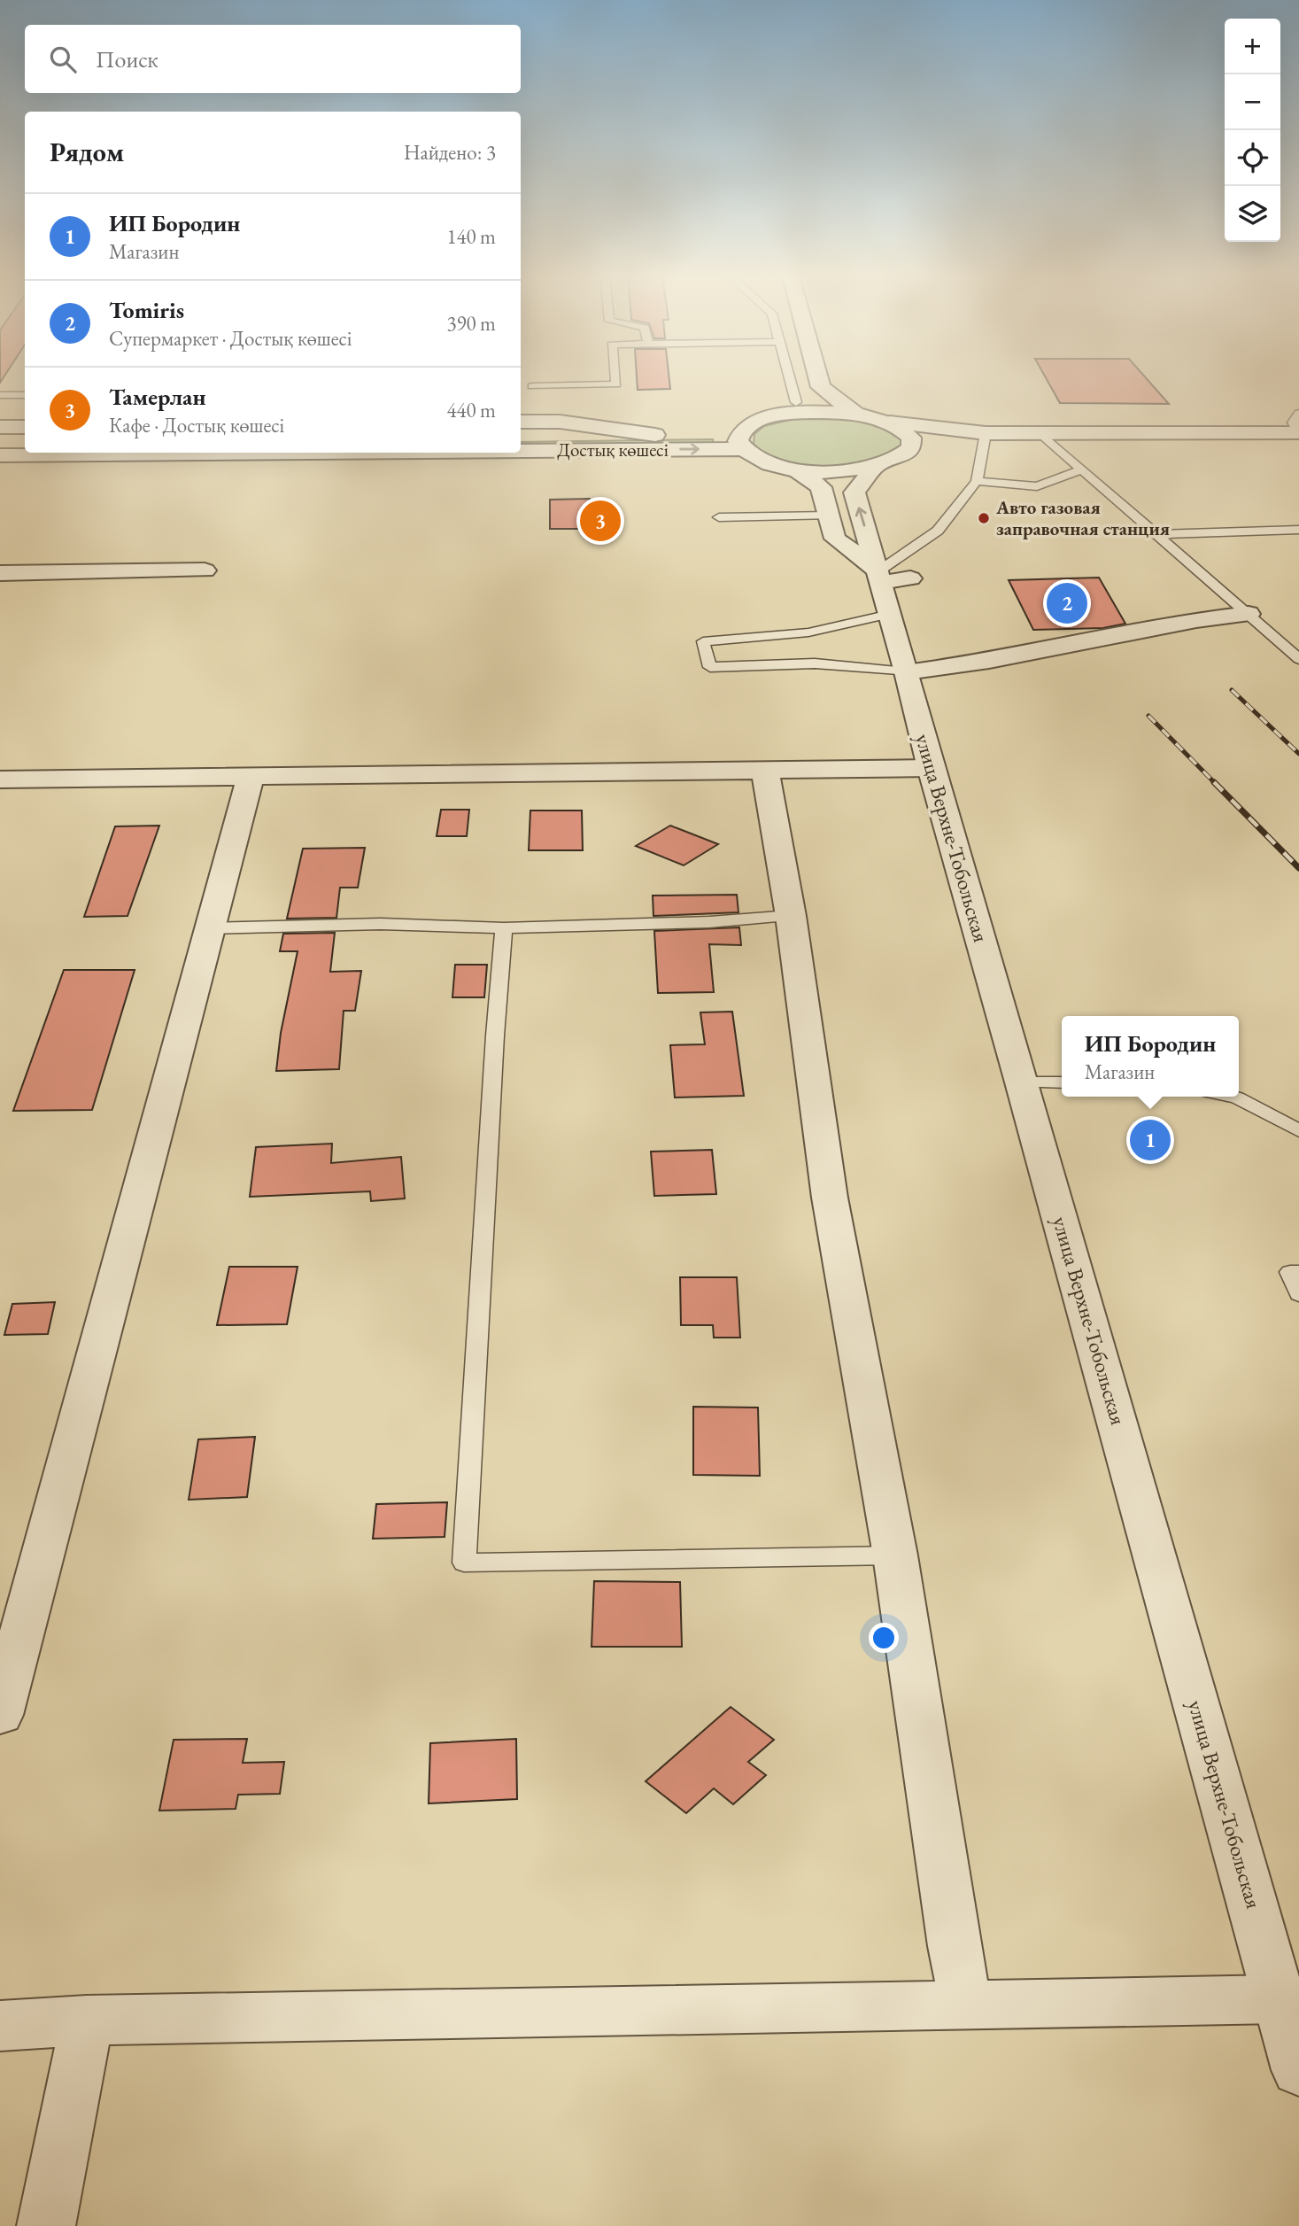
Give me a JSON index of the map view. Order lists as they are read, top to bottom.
{
  "streets": {
    "street": ["Достық көшесі", "улица Верхне-Тобольская"]
  },
  "places": ["Авто газовая заправочная станция"],
  "page": {
    "map_buttons": ["+", "−"],
    "search": "Поиск",
    "heading": ["Рядом", "Найдено: 3"],
    "list": [
      {
        "mark": "1",
        "name": "ИП Бородин",
        "note": "Магазин",
        "value": "140 m"
      },
      {
        "mark": "2",
        "name": "Tomiris",
        "note": "Супермаркет · Достық көшесі",
        "value": "390 m"
      },
      {
        "mark": "3",
        "name": "Тамерлан",
        "note": "Кафе · Достық көшесі",
        "value": "440 m"
      }
    ],
    "pins": ["3", "2", "1"],
    "popup": ["ИП Бородин", "Магазин"]
  }
}
